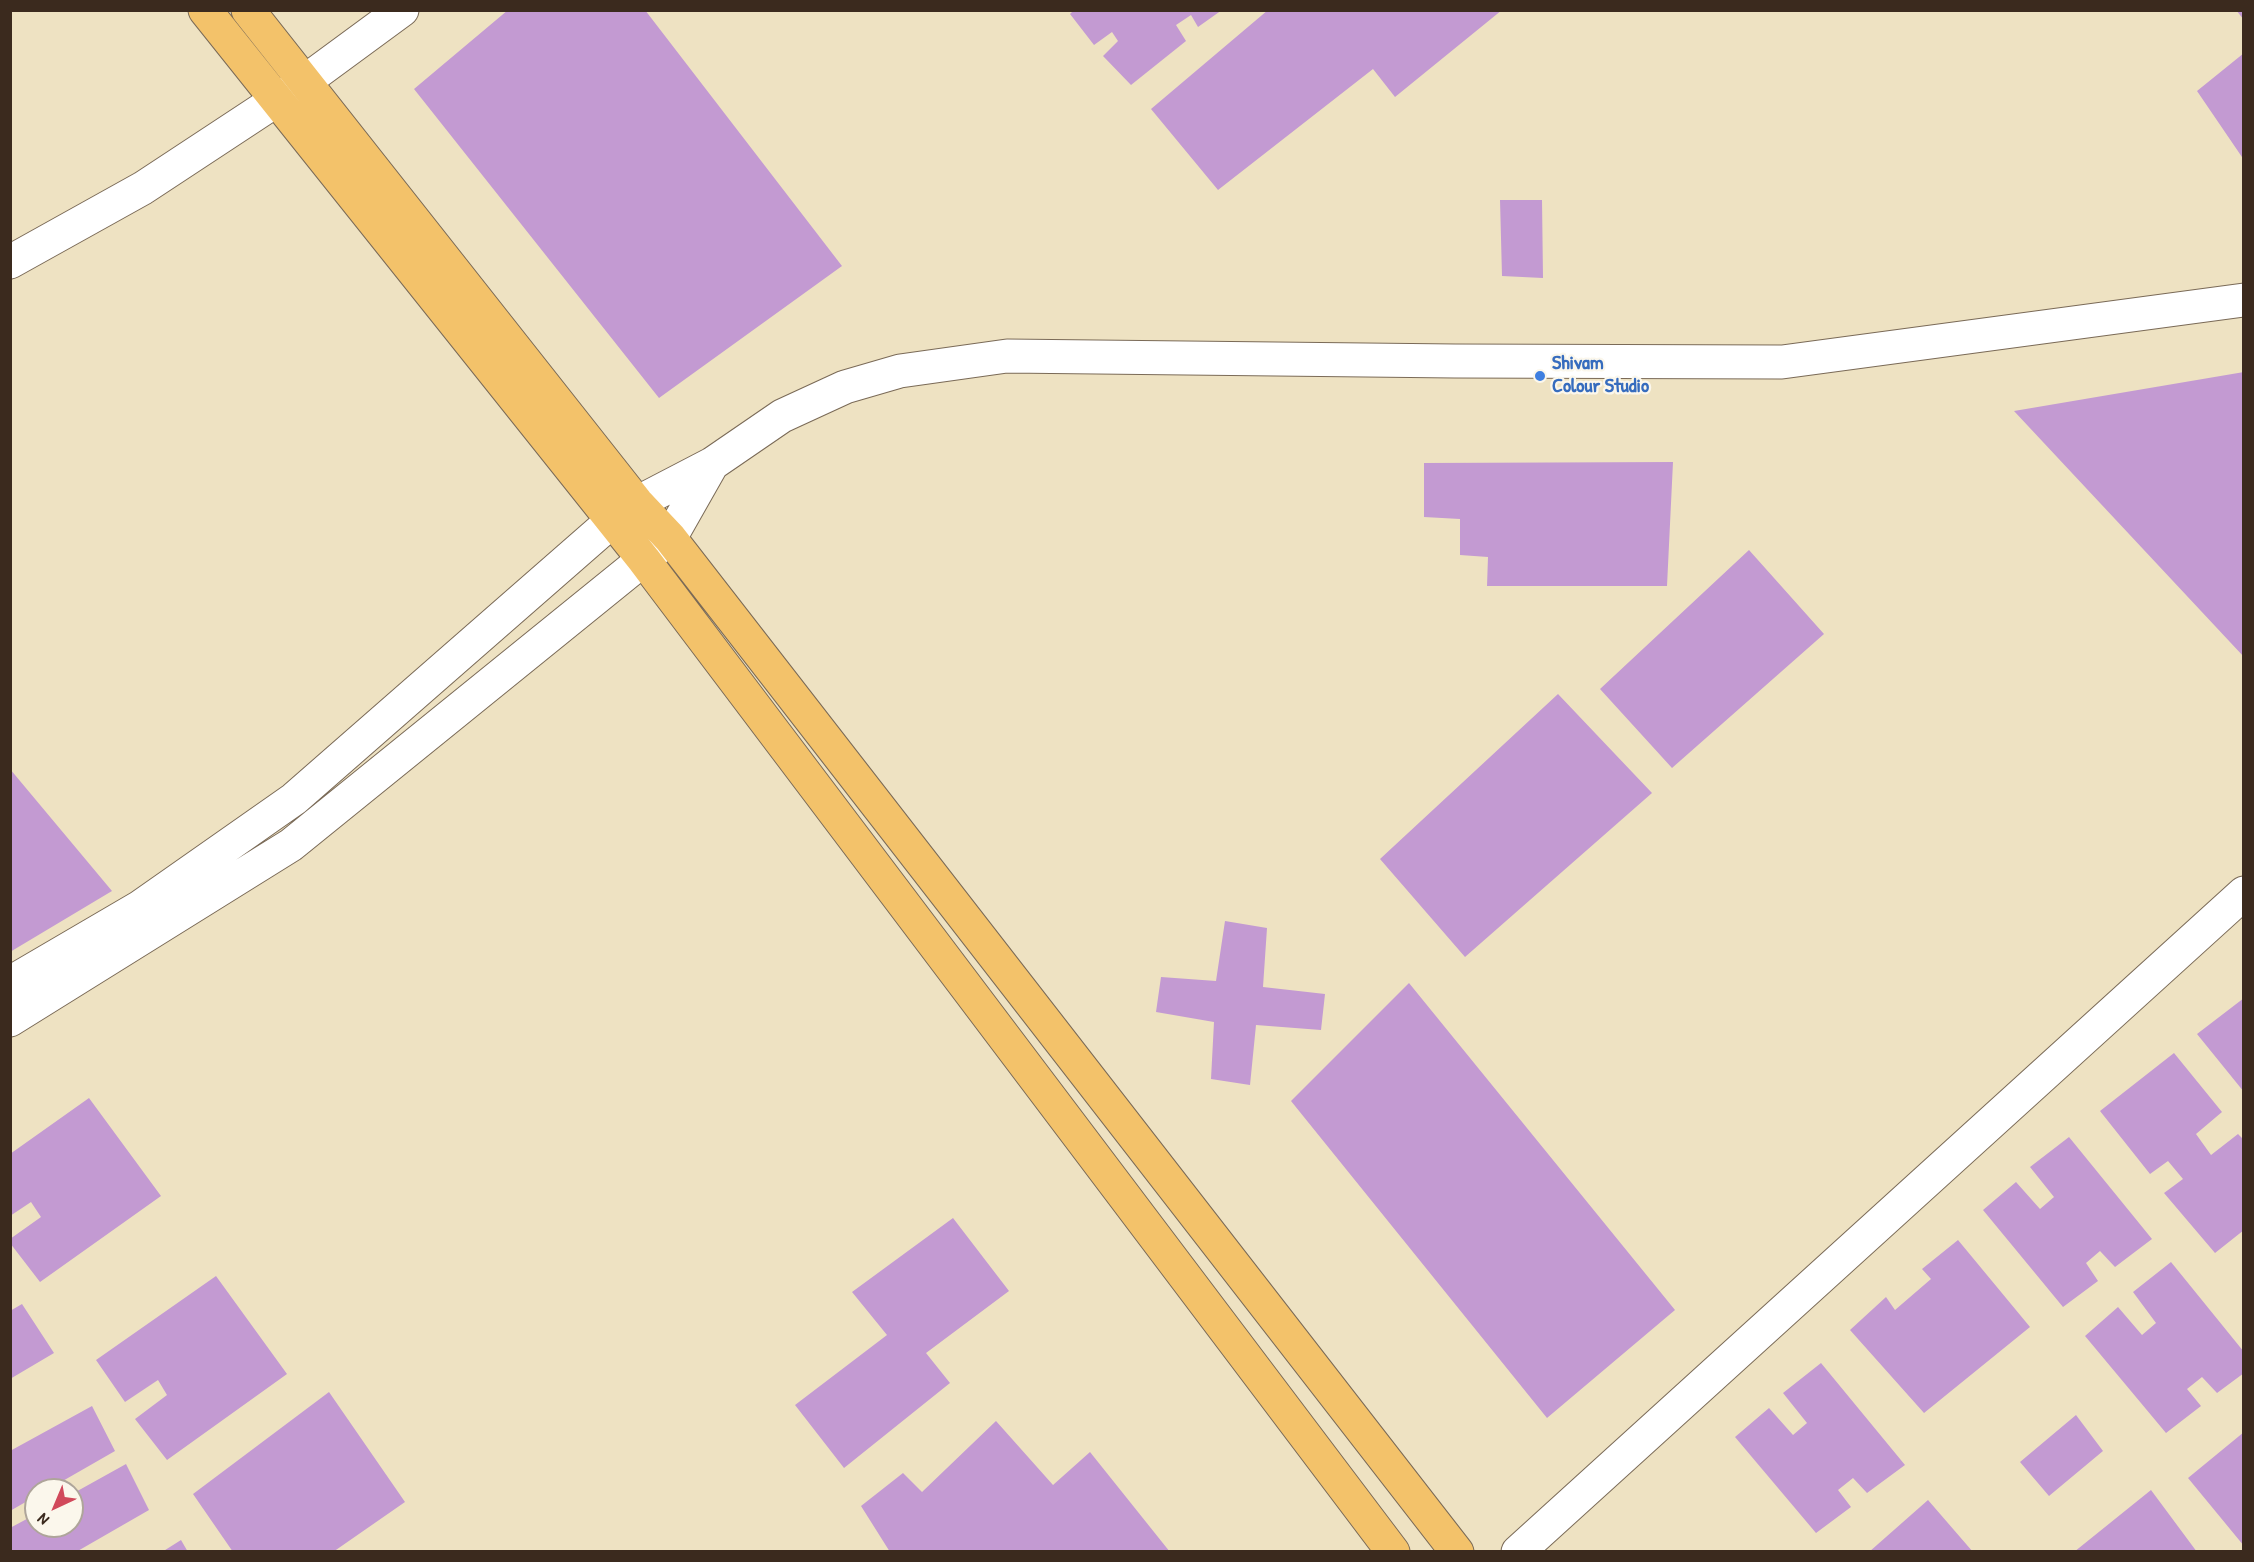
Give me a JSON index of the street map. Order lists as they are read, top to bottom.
{
  "places": ["Shivam Colour Studio"],
  "north": "bottom left"
}
